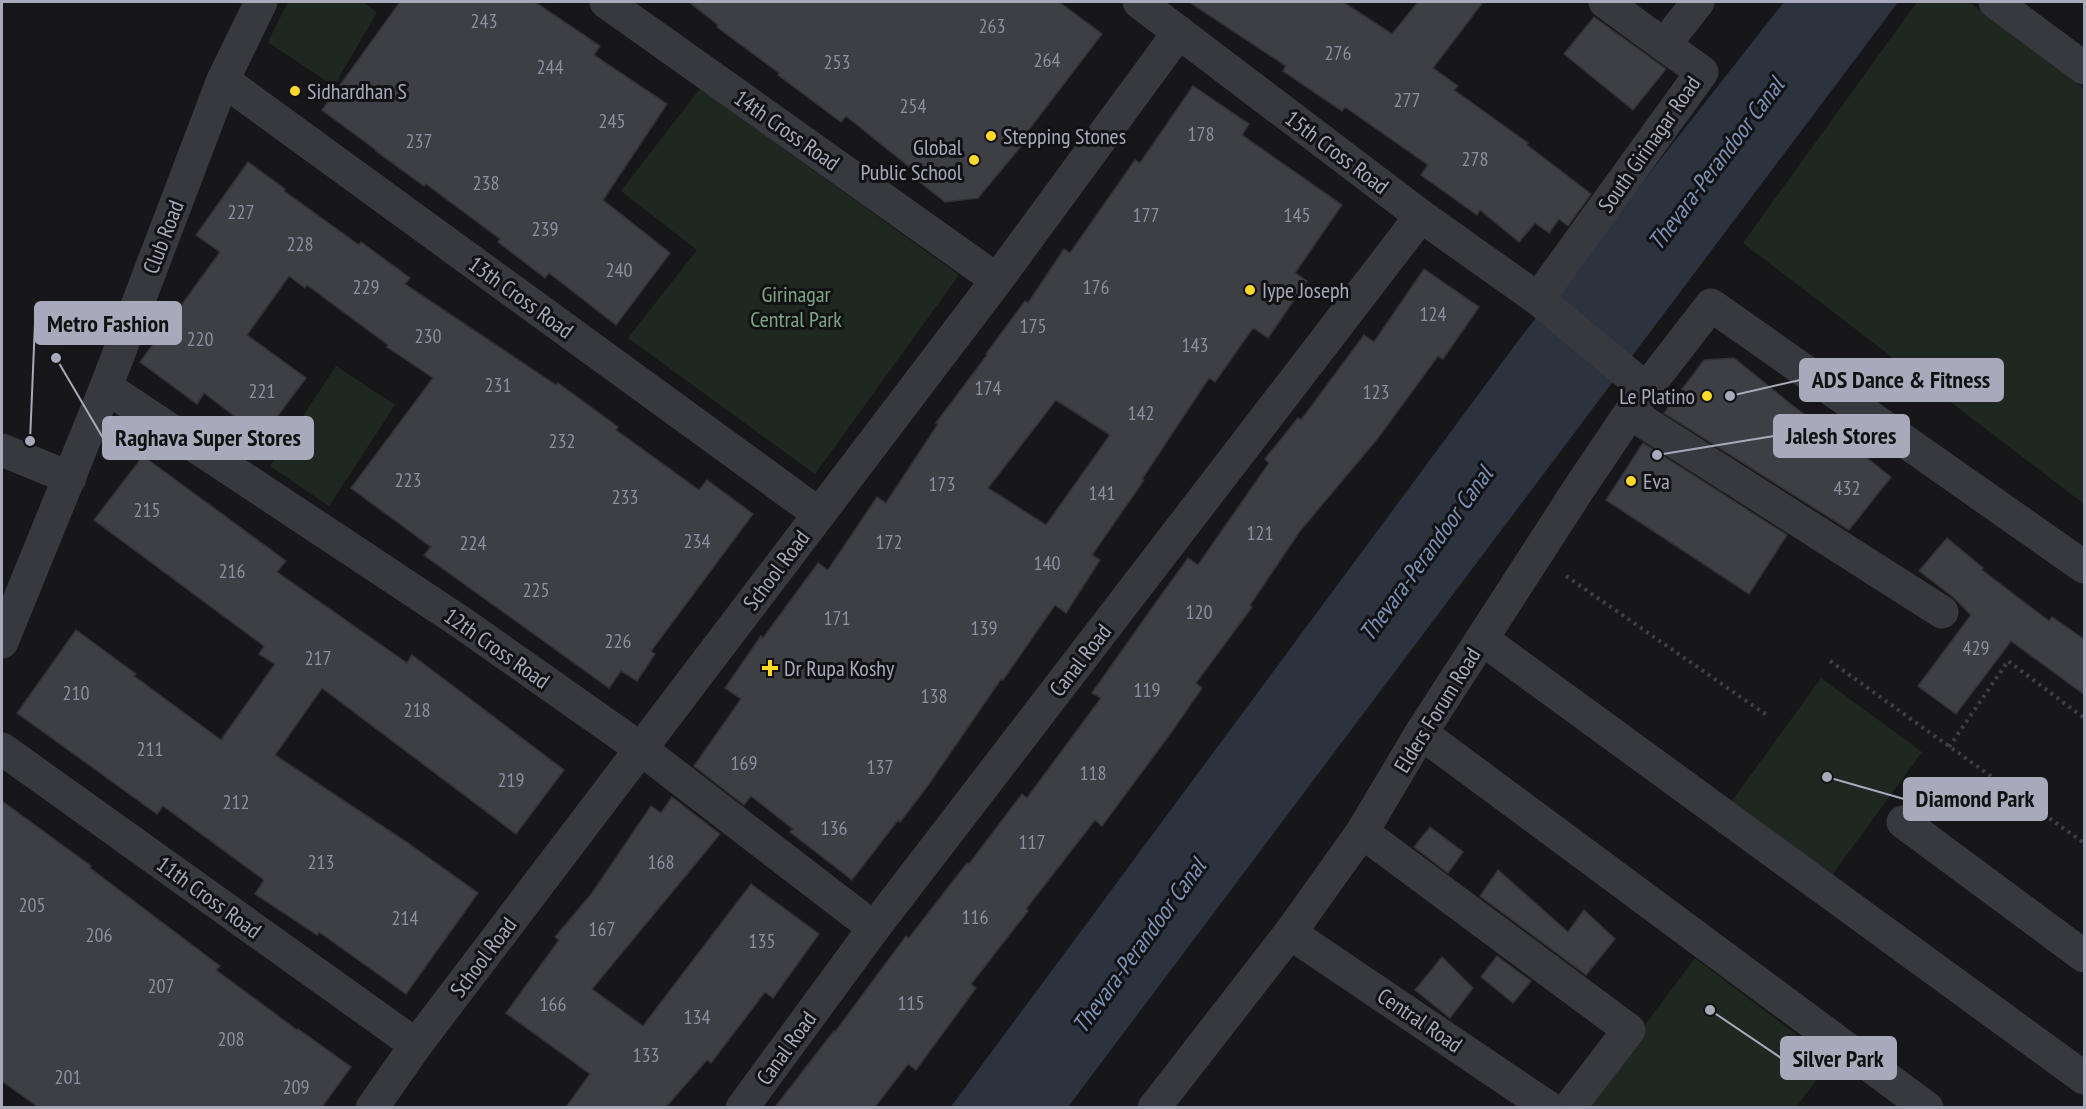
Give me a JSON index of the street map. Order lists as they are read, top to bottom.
{
  "streets": {
    "street": [
      "14th Cross Road",
      "South Girinagar Road",
      "15th Cross Road",
      "Club Road",
      "13th Cross Road",
      "School Road",
      "12th Cross Road",
      "Canal Road",
      "Elders Forum Road",
      "11th Cross Road",
      "Central Road"
    ]
  },
  "crossings": [
    ["14th Cross Road", "School Road"],
    ["South Girinagar Road", "15th Cross Road"],
    ["15th Cross Road", "School Road"],
    ["15th Cross Road", "Canal Road"],
    ["15th Cross Road", "Elders Forum Road"],
    ["Club Road", "13th Cross Road"],
    ["Club Road", "12th Cross Road"],
    ["13th Cross Road", "School Road"],
    ["School Road", "12th Cross Road"],
    ["School Road", "11th Cross Road"],
    ["12th Cross Road", "Canal Road"],
    ["Elders Forum Road", "Central Road"]
  ],
  "water": ["Thevara-Perandoor Canal"],
  "parks": ["Girinagar Central Park"],
  "places": {
    "other": [
      "Sidhardhan S",
      "Stepping Stones",
      "Global Public School",
      "Iype Joseph",
      "Raghava Super Stores",
      "Le Platino",
      "ADS Dance & Fitness",
      "Metro Fashion",
      "Jalesh Stores",
      "Eva",
      "Diamond Park",
      "Silver Park"
    ],
    "health": ["Dr Rupa Koshy"]
  },
  "house_numbers": [
    "243",
    "263",
    "276",
    "264",
    "253",
    "244",
    "277",
    "254",
    "245",
    "178",
    "237",
    "278",
    "238",
    "227",
    "177",
    "145",
    "239",
    "228",
    "240",
    "229",
    "176",
    "124",
    "175",
    "230",
    "220",
    "143",
    "231",
    "174",
    "221",
    "123",
    "142",
    "232",
    "223",
    "173",
    "432",
    "141",
    "233",
    "215",
    "121",
    "234",
    "172",
    "224",
    "140",
    "216",
    "225",
    "120",
    "171",
    "139",
    "226",
    "429",
    "217",
    "119",
    "210",
    "138",
    "218",
    "211",
    "169",
    "137",
    "118",
    "219",
    "212",
    "136",
    "117",
    "213",
    "168",
    "205",
    "116",
    "214",
    "167",
    "206",
    "135",
    "207",
    "115",
    "166",
    "134",
    "208",
    "133",
    "201",
    "209"
  ]
}
